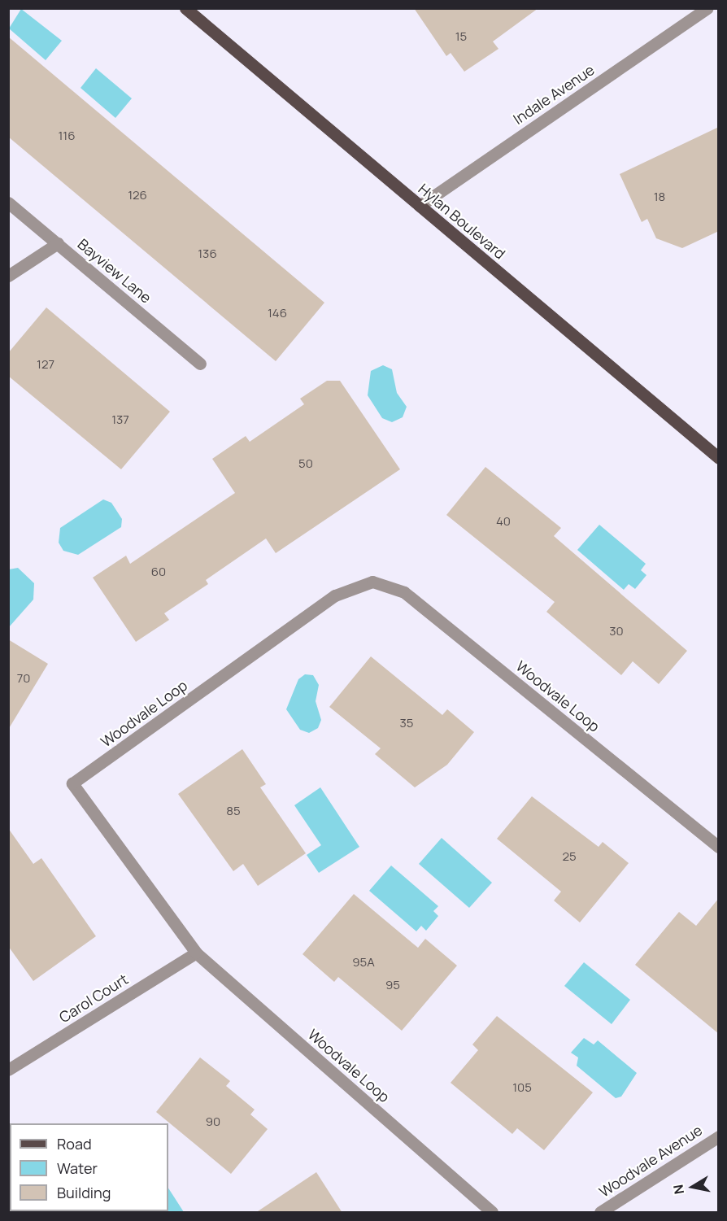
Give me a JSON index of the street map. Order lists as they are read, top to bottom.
{
  "streets": {
    "main road": ["Hylan Boulevard"],
    "street": [
      "Indale Avenue",
      "Bayview Lane",
      "Woodvale Loop",
      "Carol Court",
      "Woodvale Avenue"
    ]
  },
  "crossings": [
    ["Indale Avenue", "Hylan Boulevard"],
    ["Woodvale Loop", "Carol Court"]
  ],
  "house_numbers": [
    "15",
    "116",
    "126",
    "18",
    "136",
    "146",
    "127",
    "137",
    "50",
    "40",
    "60",
    "30",
    "70",
    "35",
    "85",
    "25",
    "95A",
    "95",
    "105",
    "90"
  ],
  "legend": ["Road", "Water", "Building"],
  "north": "left"
}
